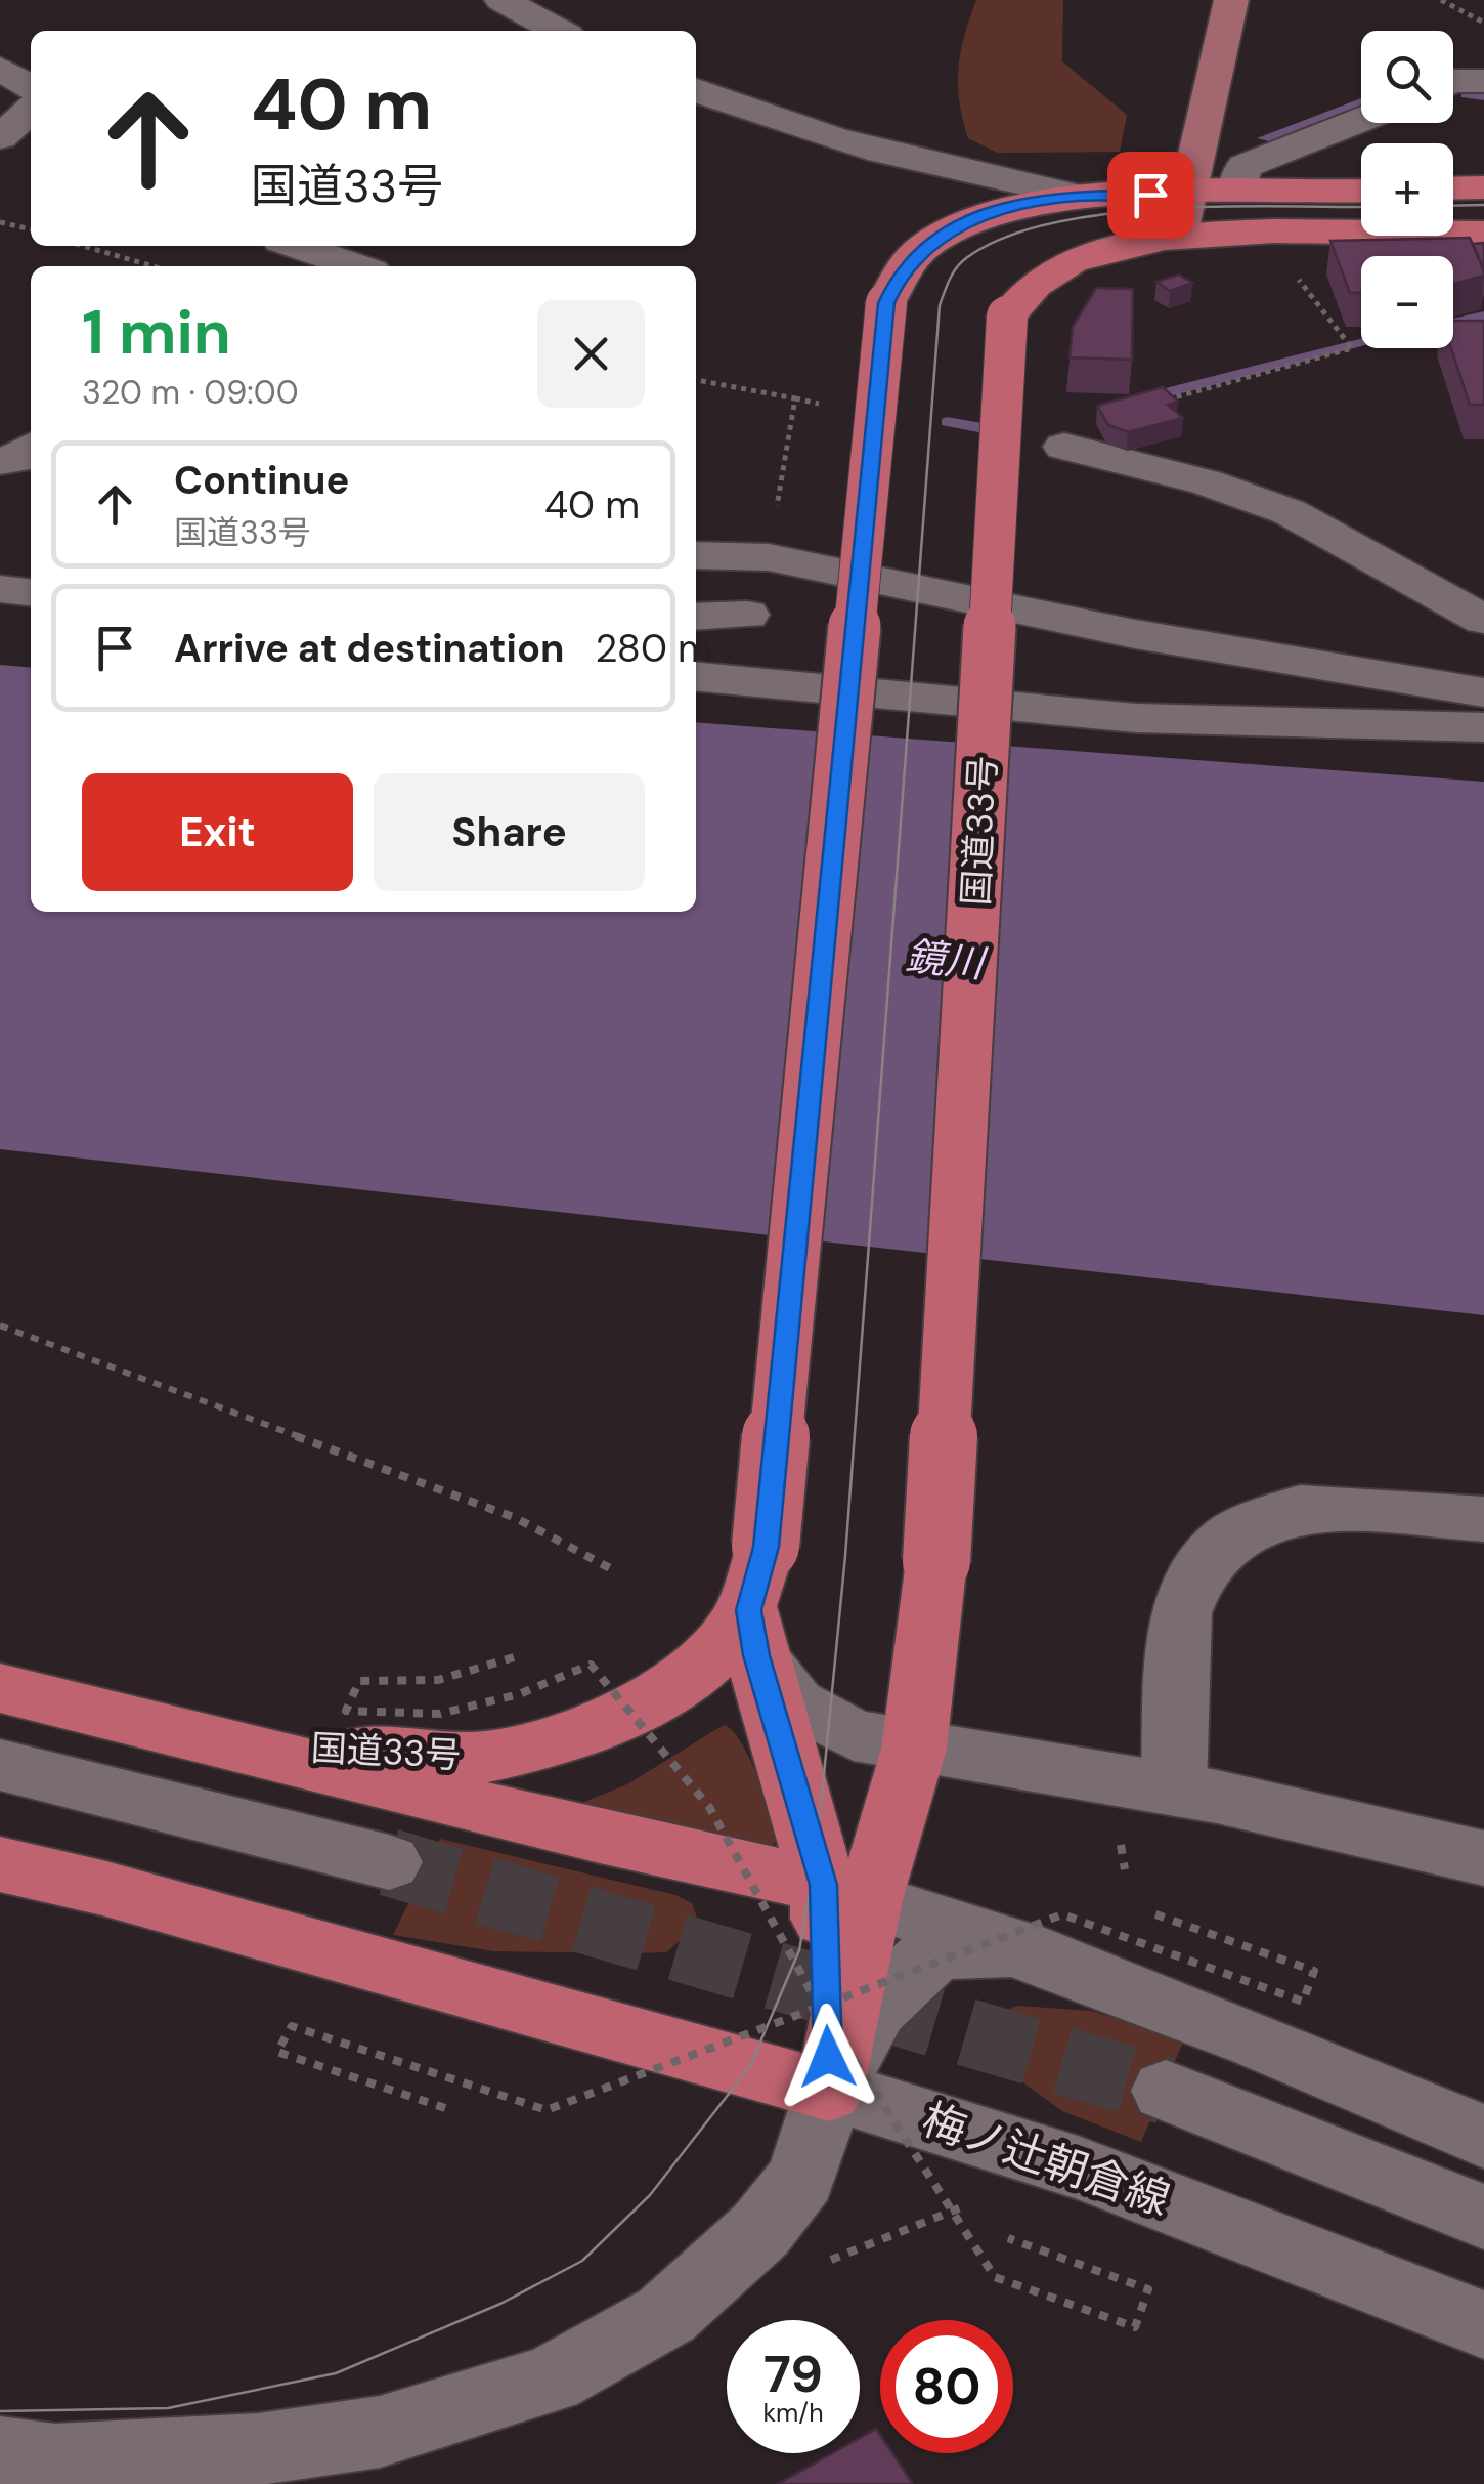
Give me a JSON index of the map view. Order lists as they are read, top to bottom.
{
  "streets": {
    "highway": ["国道33号"],
    "street": ["梅ノ辻朝倉線"]
  },
  "water": ["鏡川"],
  "page": {
    "map_buttons": ["+", "−"],
    "turn": ["40 m", "国道33号"],
    "heading": ["1 min", "320 m · 09:00"],
    "list": [
      {
        "name": "Continue",
        "note": "国道33号",
        "value": "40 m"
      },
      {
        "name": "Arrive at destination",
        "value": "280 m"
      }
    ],
    "buttons": ["Exit", "Share"],
    "speed": "79 km/h",
    "limit": "80"
  }
}
